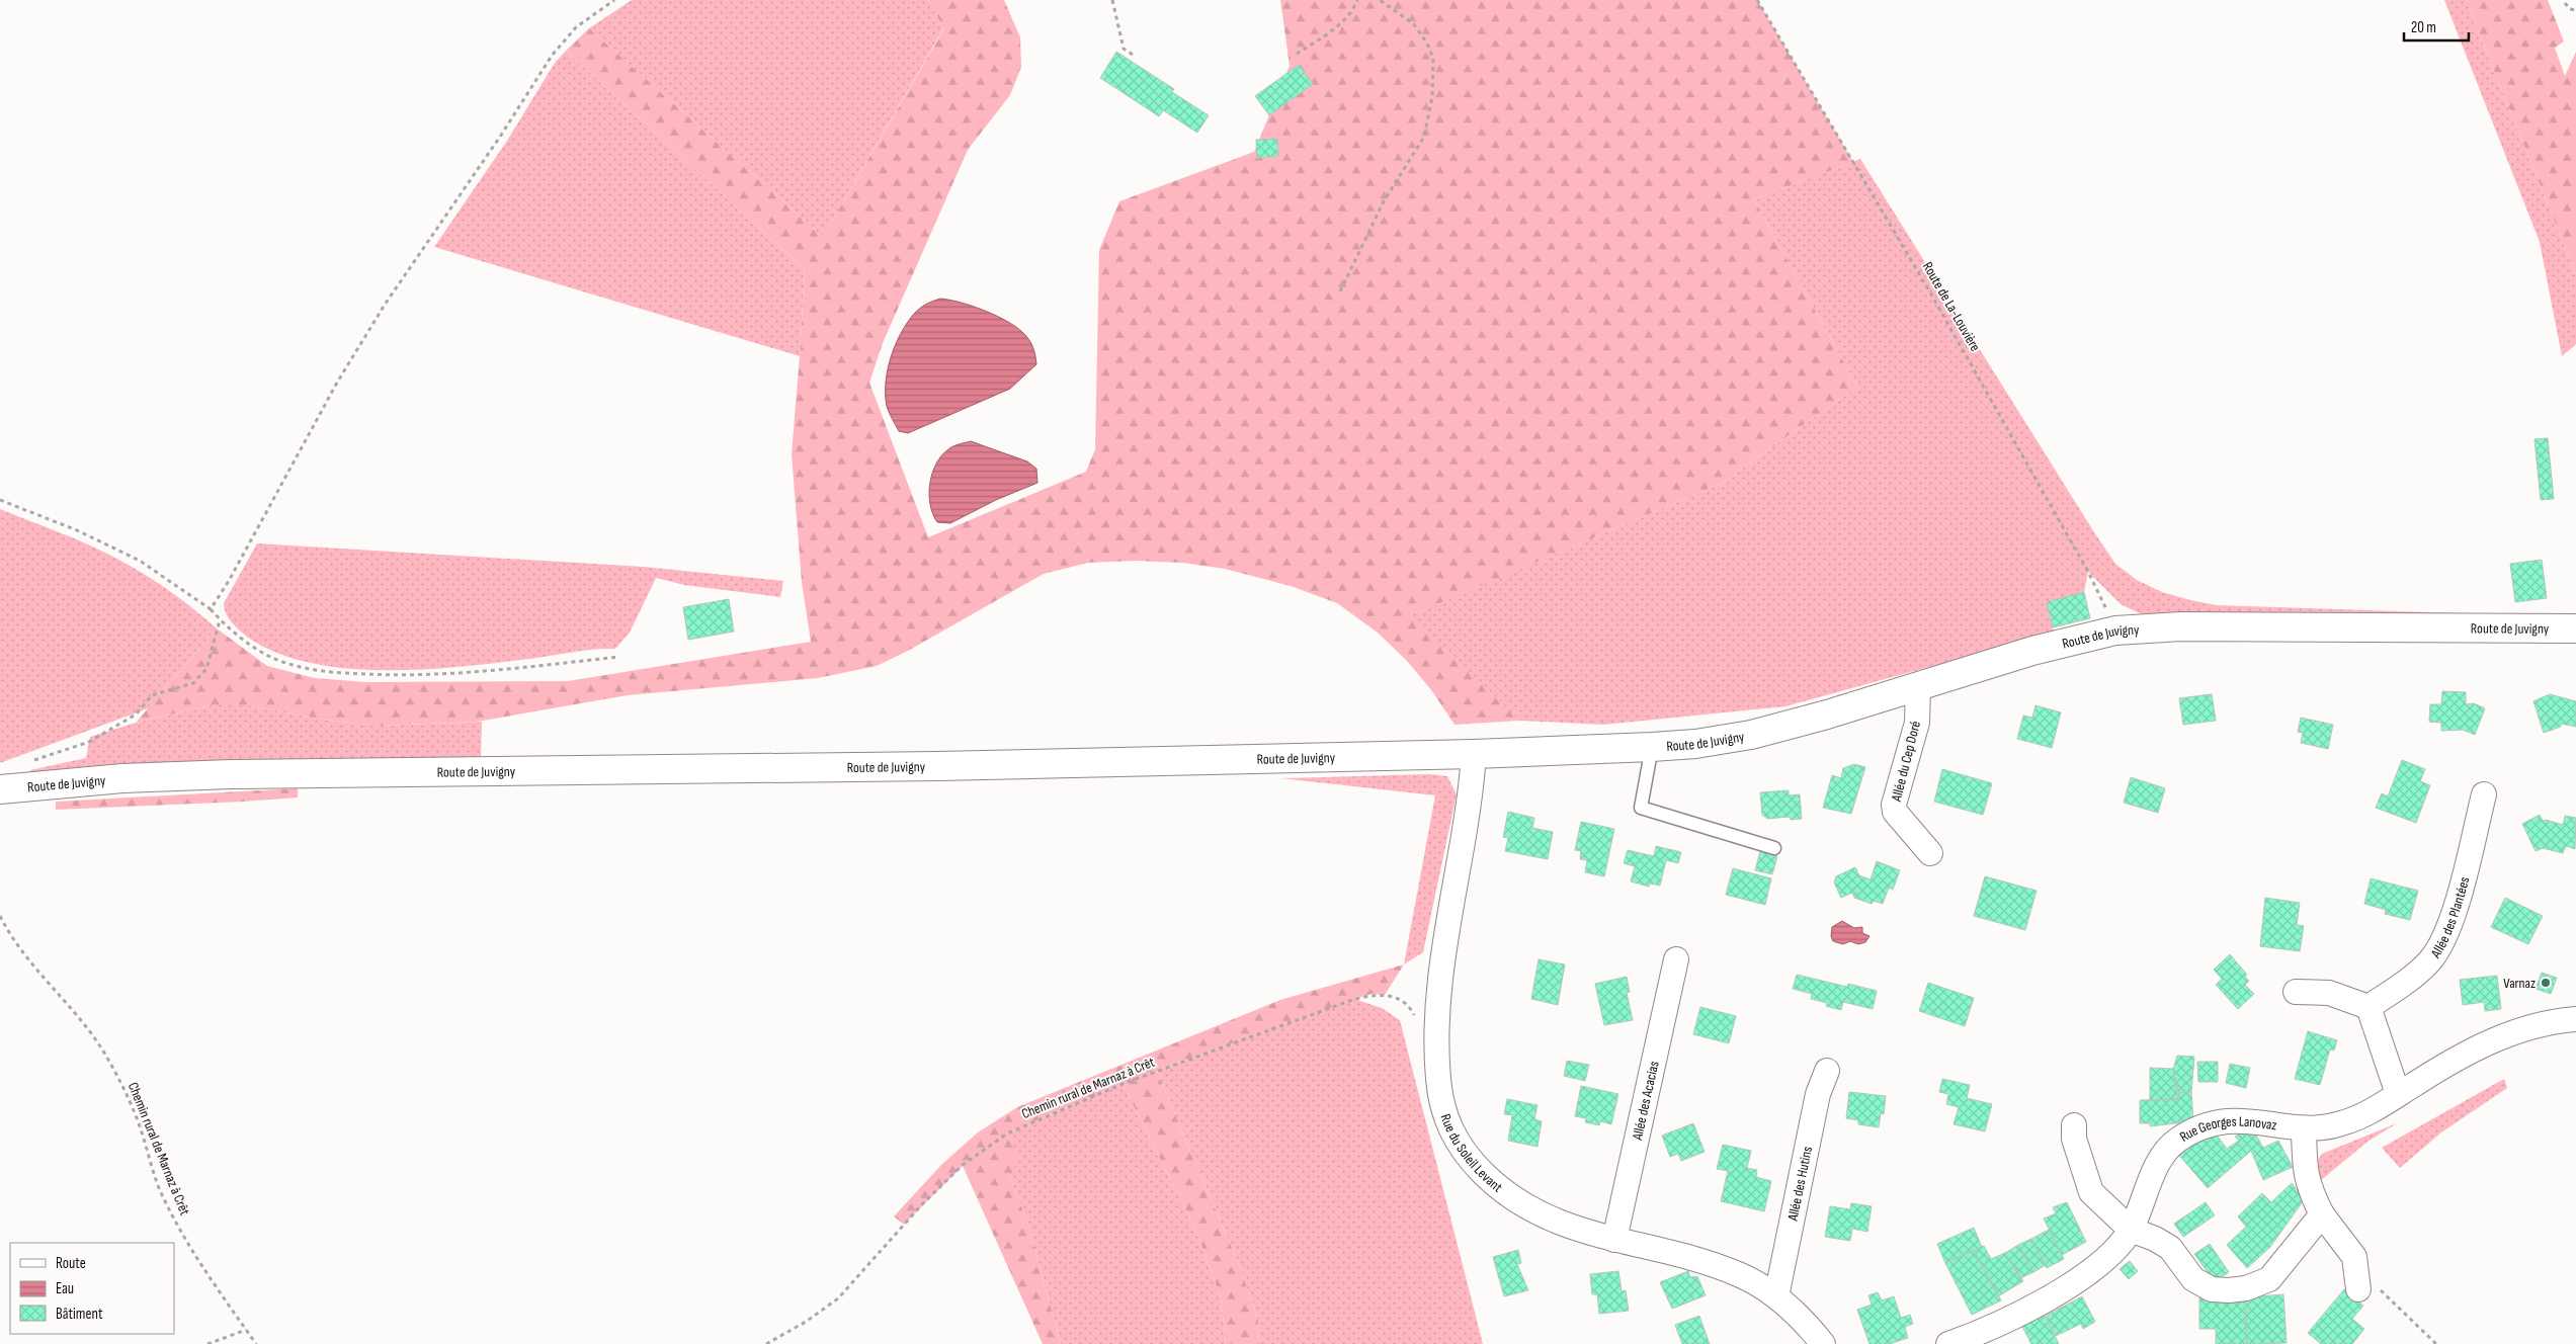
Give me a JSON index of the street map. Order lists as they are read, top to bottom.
{
  "streets": {
    "street": [
      "Route de Juvigny",
      "Allée du Cep Doré",
      "Allée des Plantées",
      "Allée des Acacias",
      "Rue Georges Lanovaz",
      "Rue du Soleil Levant",
      "Allée des Hutins"
    ],
    "path": ["Route de La-Louvière", "Chemin rural de Marnaz à Crêt"]
  },
  "crossings": [
    ["Route de La-Louvière", "Route de Juvigny"],
    ["Route de Juvigny", "Allée du Cep Doré"],
    ["Route de Juvigny", "Rue du Soleil Levant"],
    ["Allée des Acacias", "Rue du Soleil Levant"],
    ["Rue du Soleil Levant", "Allée des Hutins"]
  ],
  "places": ["Varnaz"],
  "legend": ["Route", "Eau", "Bâtiment"],
  "scale_bar": "20 m"
}
